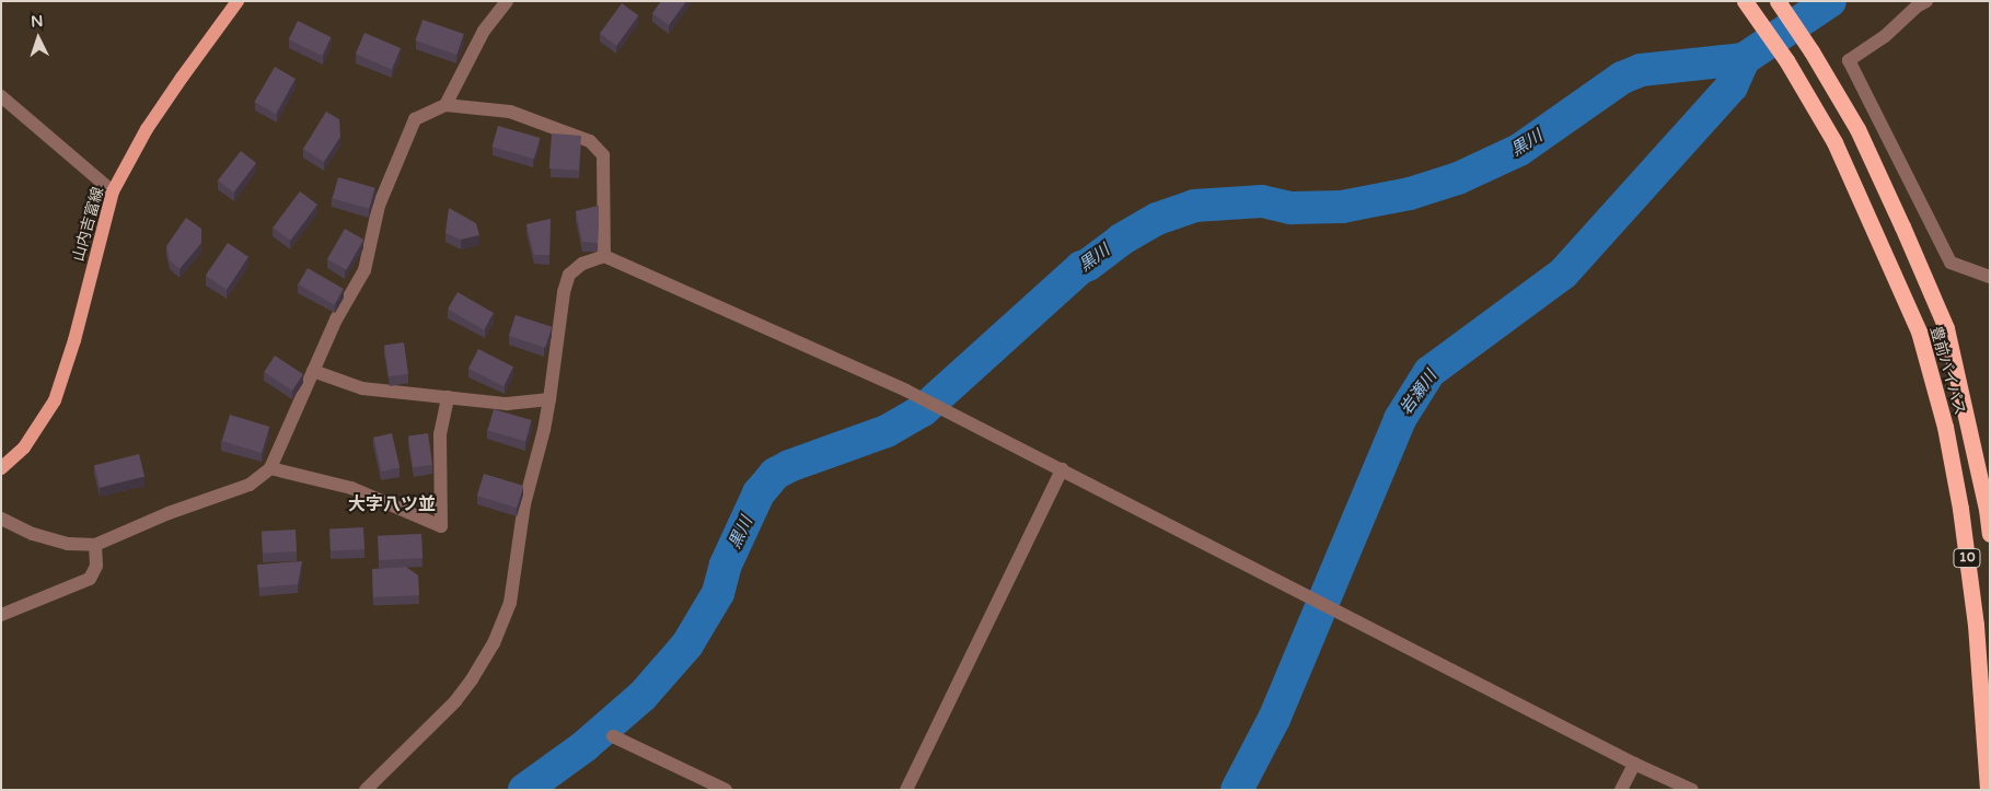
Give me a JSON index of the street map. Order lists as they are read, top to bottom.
{
  "streets": {
    "highway": ["豊前バイパス", "10"],
    "main road": ["山内吉富線"]
  },
  "districts": ["大字八ツ並"],
  "water": ["黒川", "岩瀬川"],
  "north": "top"
}
